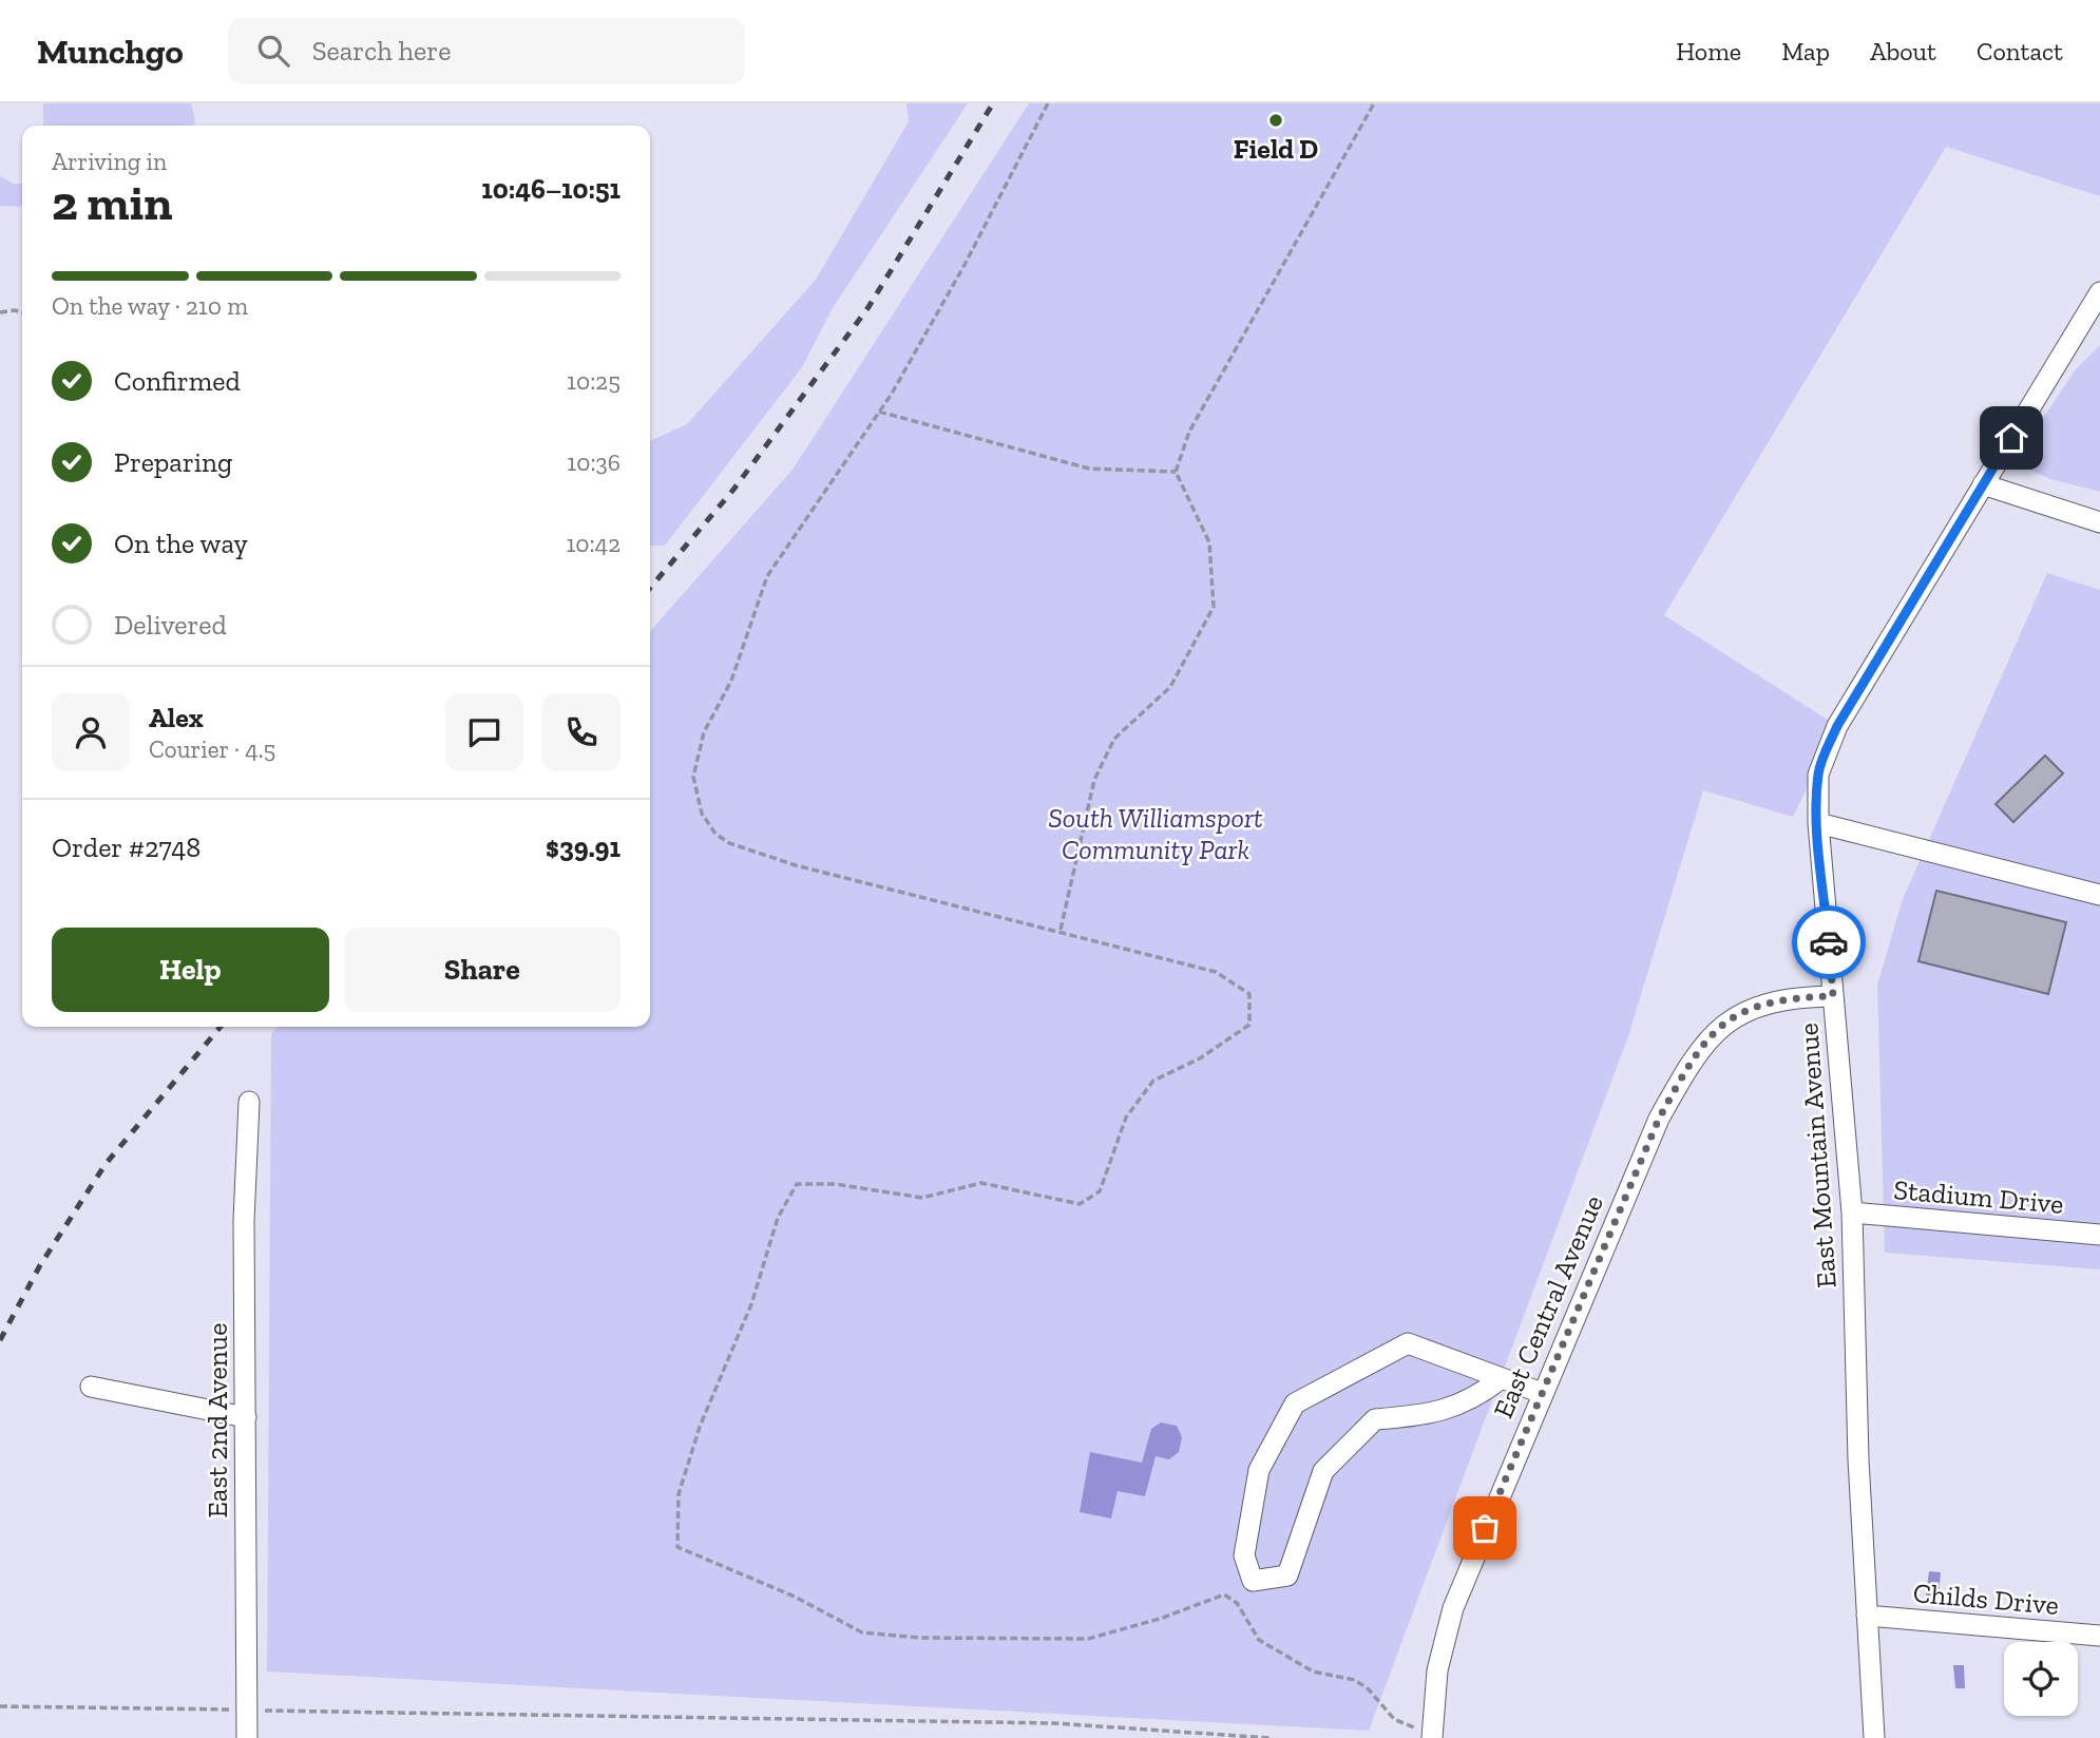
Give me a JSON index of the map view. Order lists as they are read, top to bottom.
{
  "streets": {
    "street": [
      "East Mountain Avenue",
      "Stadium Drive",
      "East Central Avenue",
      "East 2nd Avenue",
      "Childs Drive"
    ]
  },
  "crossings": [
    ["East Mountain Avenue", "Stadium Drive"],
    ["East Mountain Avenue", "East Central Avenue"],
    ["East Mountain Avenue", "Childs Drive"]
  ],
  "parks": ["South Williamsport Community Park"],
  "places": ["Field D"],
  "page": {
    "header": "Munchgo",
    "search": "Search here",
    "nav": [
      "Home",
      "Map",
      "About",
      "Contact"
    ],
    "heading": ["2 min", "Arriving in", "10:46–10:51"],
    "panel": [
      "Alex",
      "Courier · 4.5",
      "Order #2748",
      "$39.91"
    ],
    "bar": "On the way · 210 m",
    "list": [
      ["Confirmed", "10:25"],
      ["Preparing", "10:36"],
      ["On the way", "10:42"],
      "Delivered"
    ],
    "buttons": ["Help", "Share"]
  }
}
